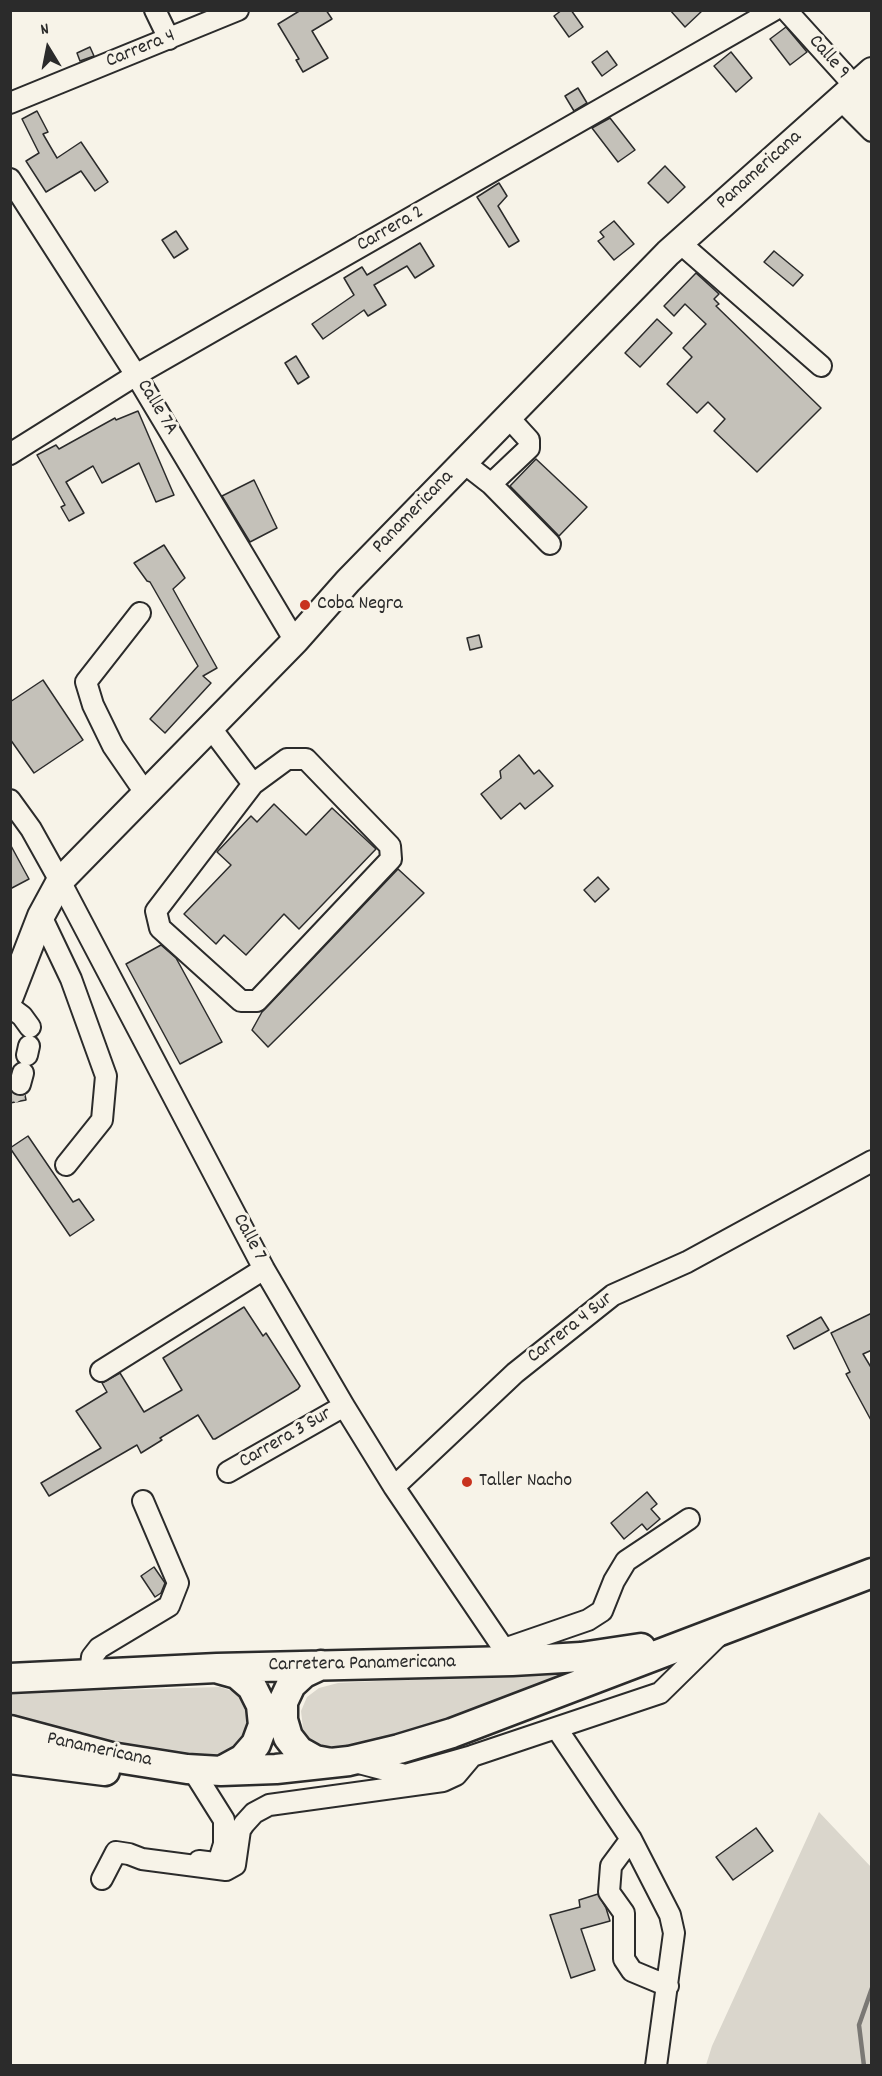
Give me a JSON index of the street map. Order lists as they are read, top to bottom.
{
  "streets": {
    "highway": ["Panamericana", "Carretera Panamericana"],
    "street": [
      "Carrera 4",
      "Calle 9",
      "Carrera 2",
      "Calle 7A",
      "Calle 7",
      "Carrera 4 Sur",
      "Carrera 3 Sur"
    ]
  },
  "crossings": [
    ["Calle 9", "Panamericana"],
    ["Panamericana", "Calle 7A"],
    ["Panamericana", "Calle 7"],
    ["Panamericana", "Carretera Panamericana"],
    ["Carrera 2", "Calle 7A"],
    ["Calle 7", "Carrera 4 Sur"],
    ["Calle 7", "Carrera 3 Sur"],
    ["Calle 7", "Carretera Panamericana"]
  ],
  "places": ["Coba Negra", "Taller Nacho"],
  "north": "top"
}
